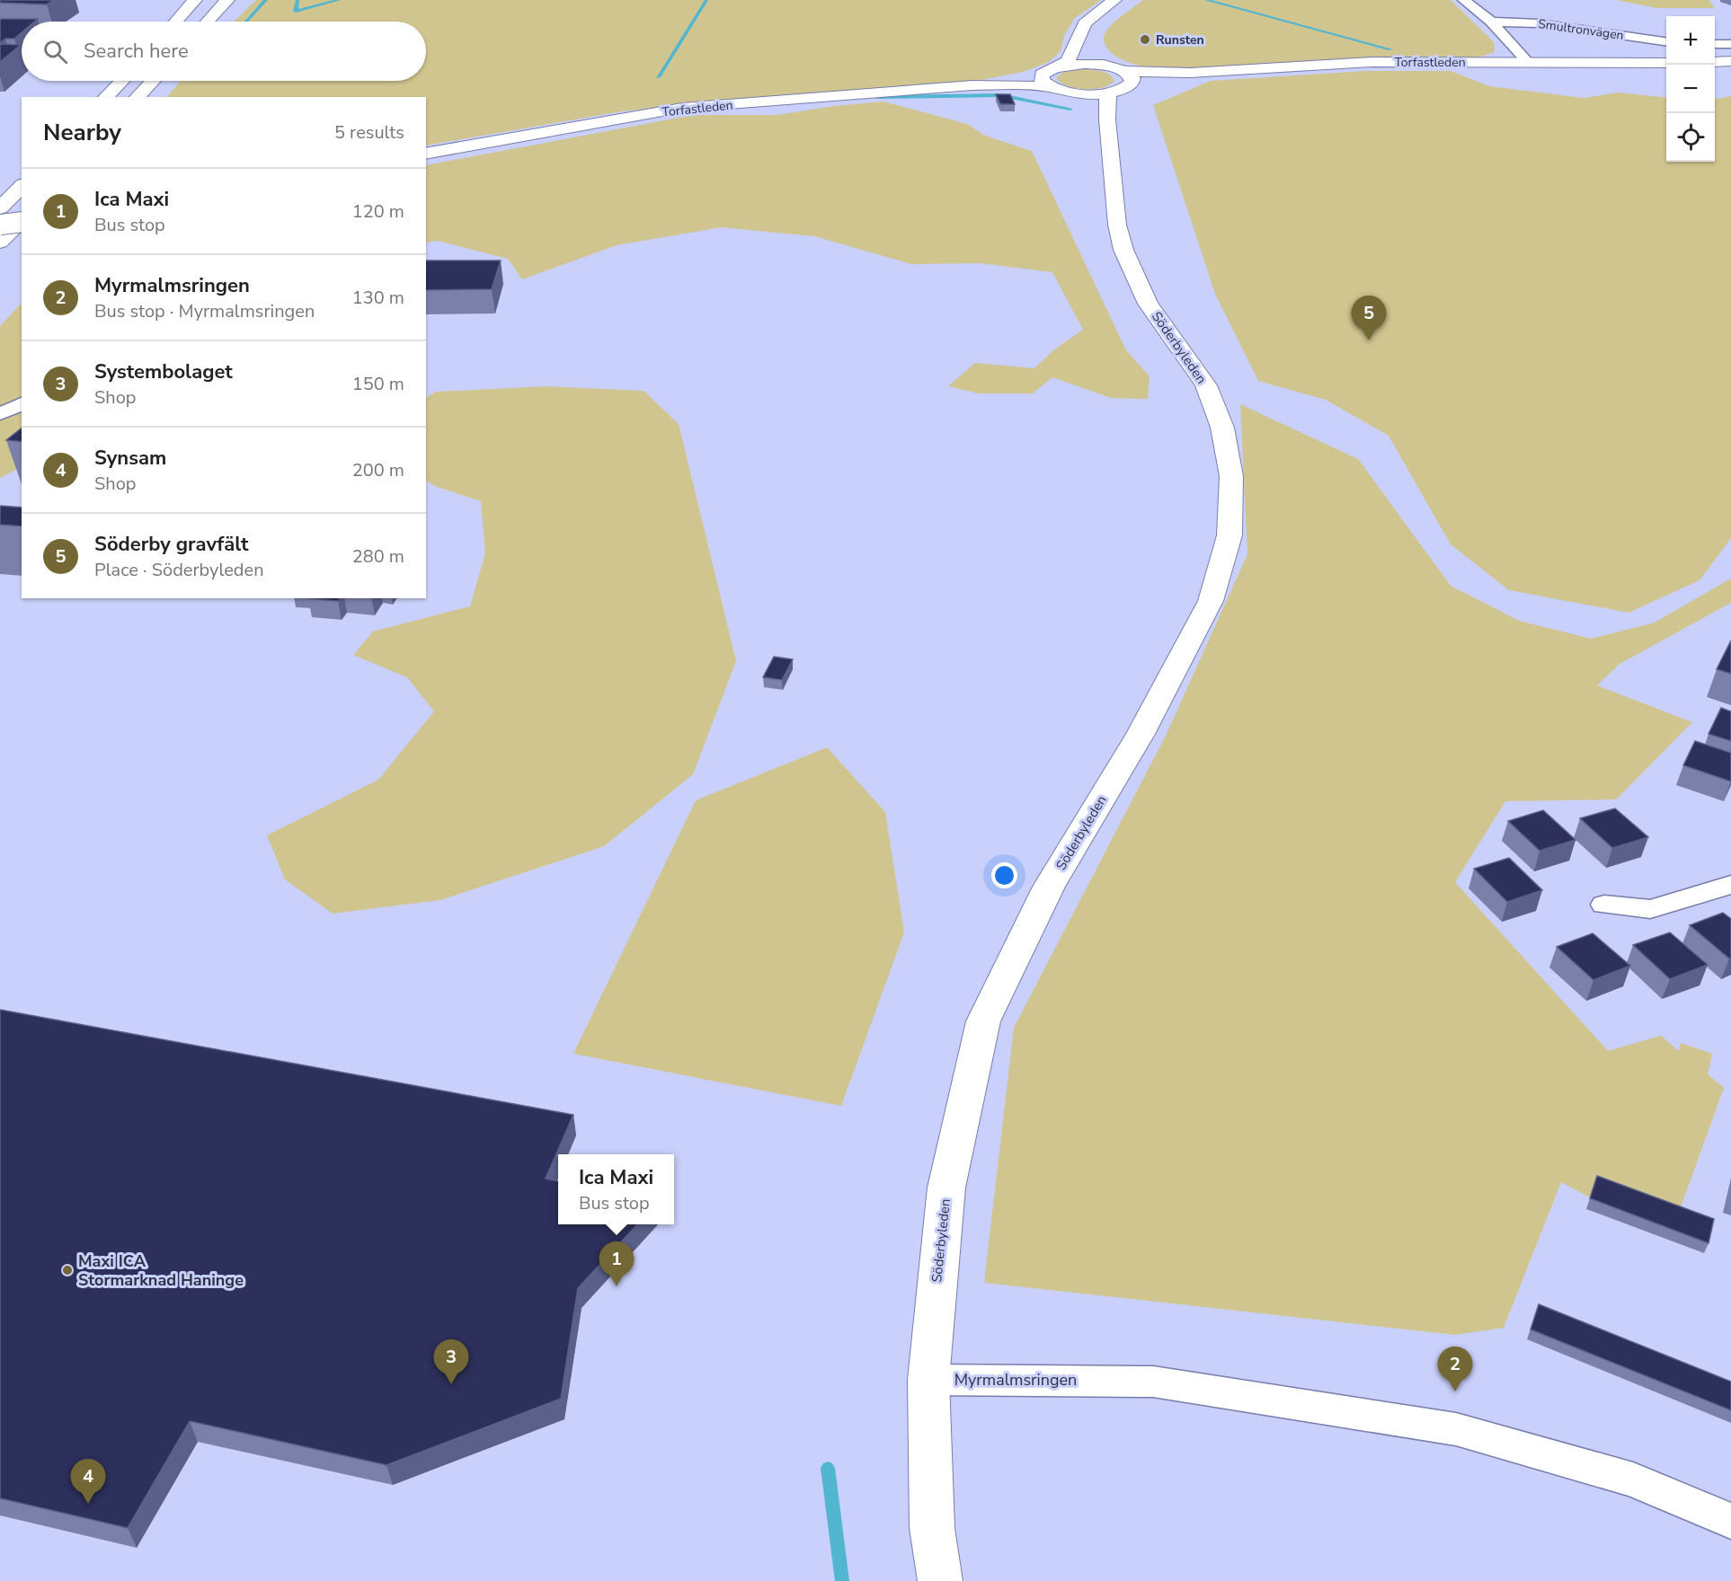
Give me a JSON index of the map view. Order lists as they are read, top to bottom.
{
  "streets": {
    "main road": ["Torfastleden", "Söderbyleden"],
    "street": ["Smultronvägen", "Myrmalmsringen"]
  },
  "crossings": [
    ["Söderbyleden", "Myrmalmsringen"]
  ],
  "places": ["Runsten", "Maxi ICA Stormarknad Haninge"],
  "page": {
    "map_buttons": ["+", "−"],
    "search": "Search here",
    "heading": ["Nearby", "5 results"],
    "list": [
      {
        "mark": "1",
        "name": "Ica Maxi",
        "note": "Bus stop",
        "value": "120 m"
      },
      {
        "mark": "2",
        "name": "Myrmalmsringen",
        "note": "Bus stop · Myrmalmsringen",
        "value": "130 m"
      },
      {
        "mark": "3",
        "name": "Systembolaget",
        "note": "Shop",
        "value": "150 m"
      },
      {
        "mark": "4",
        "name": "Synsam",
        "note": "Shop",
        "value": "200 m"
      },
      {
        "mark": "5",
        "name": "Söderby gravfält",
        "note": "Place · Söderbyleden",
        "value": "280 m"
      }
    ],
    "pins": [
      "5",
      "1",
      "3",
      "2",
      "4"
    ],
    "popup": ["Ica Maxi", "Bus stop"]
  }
}
